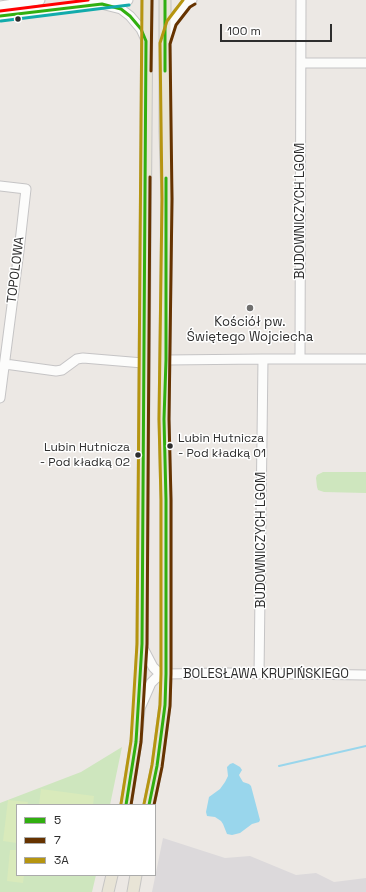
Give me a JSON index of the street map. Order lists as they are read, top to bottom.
{
  "streets": {
    "street": ["BUDOWNICZYCH LGOM", "TOPOLOWA", "BOLESŁAWA KRUPIŃSKIEGO"]
  },
  "crossings": [
    ["BUDOWNICZYCH LGOM", "BOLESŁAWA KRUPIŃSKIEGO"]
  ],
  "places": ["Kościół pw. Świętego Wojciecha", "Lubin Hutnicza - Pod kładką 01", "Lubin Hutnicza - Pod kładką 02"],
  "lines": ["transit line 5", "transit line 7", "transit line 3A"],
  "legend": ["5", "7", "3A"],
  "scale_bar": "100 m"
}
